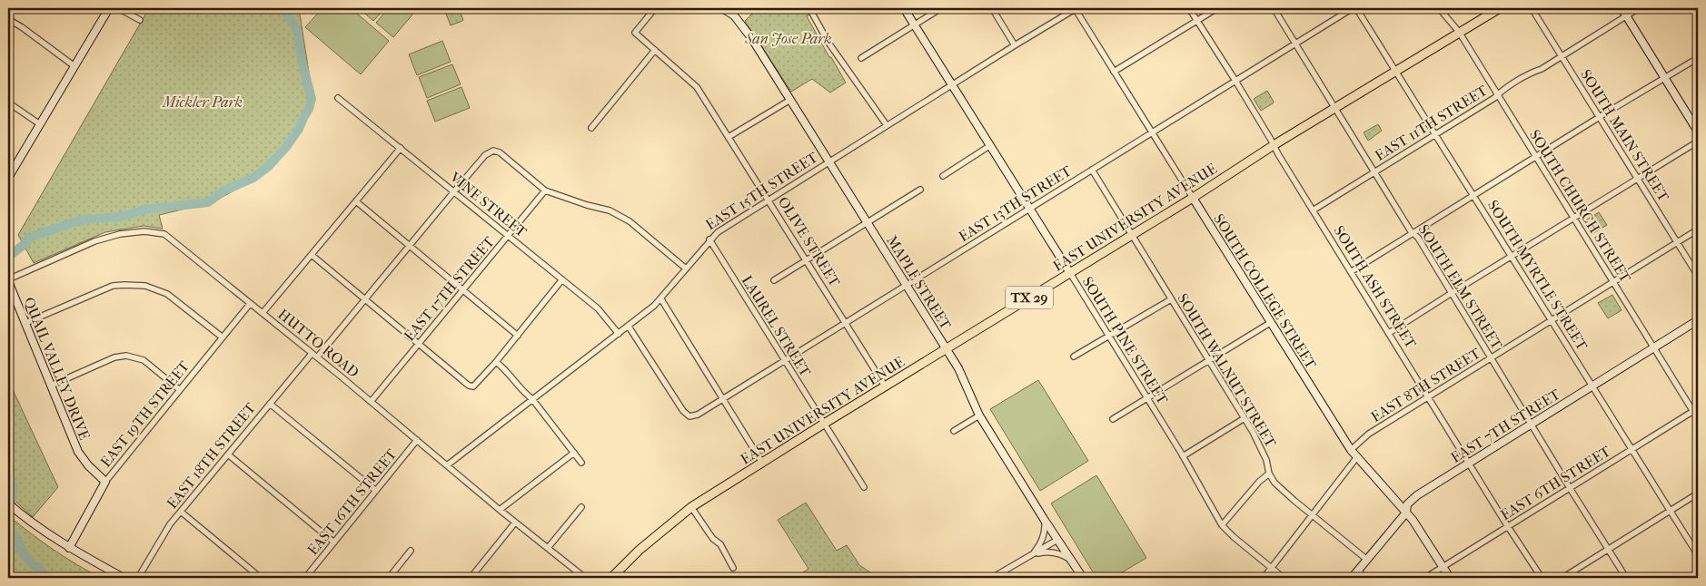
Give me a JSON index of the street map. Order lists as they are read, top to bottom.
{
  "streets": {
    "main road": ["EAST UNIVERSITY AVENUE", "TX 29"],
    "street": [
      "EAST 11TH STREET",
      "SOUTH MAIN STREET",
      "EAST 15TH STREET",
      "EAST 13TH STREET",
      "VINE STREET",
      "SOUTH CHURCH STREET",
      "OLIVE STREET",
      "SOUTH MYRTLE STREET",
      "MAPLE STREET",
      "SOUTH ASH STREET",
      "SOUTH ELM STREET",
      "EAST 17TH STREET",
      "SOUTH COLLEGE STREET",
      "LAUREL STREET",
      "SOUTH PINE STREET",
      "HUTTO ROAD",
      "QUAIL VALLEY DRIVE",
      "SOUTH WALNUT STREET",
      "EAST 8TH STREET",
      "EAST 19TH STREET",
      "EAST 7TH STREET",
      "EAST 18TH STREET",
      "EAST 6TH STREET",
      "EAST 16TH STREET"
    ]
  },
  "crossings": [
    ["EAST 11TH STREET", "SOUTH MAIN STREET"],
    ["EAST 11TH STREET", "SOUTH CHURCH STREET"],
    ["EAST 11TH STREET", "SOUTH MYRTLE STREET"],
    ["EAST 11TH STREET", "SOUTH ASH STREET"],
    ["EAST 11TH STREET", "SOUTH ELM STREET"],
    ["SOUTH MAIN STREET", "EAST 8TH STREET"],
    ["EAST 15TH STREET", "EAST 13TH STREET"],
    ["EAST 15TH STREET", "VINE STREET"],
    ["EAST 15TH STREET", "OLIVE STREET"],
    ["EAST 15TH STREET", "MAPLE STREET"],
    ["EAST 15TH STREET", "SOUTH COLLEGE STREET"],
    ["EAST 15TH STREET", "LAUREL STREET"],
    ["EAST 15TH STREET", "SOUTH PINE STREET"],
    ["EAST 15TH STREET", "HUTTO ROAD"],
    ["EAST 13TH STREET", "OLIVE STREET"],
    ["EAST 13TH STREET", "MAPLE STREET"],
    ["EAST 13TH STREET", "SOUTH ASH STREET"],
    ["EAST 13TH STREET", "SOUTH ELM STREET"],
    ["EAST 13TH STREET", "SOUTH COLLEGE STREET"],
    ["EAST 13TH STREET", "LAUREL STREET"],
    ["EAST 13TH STREET", "SOUTH PINE STREET"],
    ["EAST 13TH STREET", "SOUTH WALNUT STREET"],
    ["VINE STREET", "EAST 17TH STREET"],
    ["SOUTH CHURCH STREET", "EAST UNIVERSITY AVENUE"],
    ["SOUTH CHURCH STREET", "EAST 8TH STREET"],
    ["SOUTH CHURCH STREET", "EAST 7TH STREET"],
    ["SOUTH CHURCH STREET", "EAST 6TH STREET"],
    ["EAST UNIVERSITY AVENUE", "OLIVE STREET"],
    ["EAST UNIVERSITY AVENUE", "SOUTH MYRTLE STREET"],
    ["EAST UNIVERSITY AVENUE", "MAPLE STREET"],
    ["EAST UNIVERSITY AVENUE", "SOUTH ASH STREET"],
    ["EAST UNIVERSITY AVENUE", "SOUTH ELM STREET"],
    ["EAST UNIVERSITY AVENUE", "SOUTH COLLEGE STREET"],
    ["EAST UNIVERSITY AVENUE", "LAUREL STREET"],
    ["EAST UNIVERSITY AVENUE", "SOUTH PINE STREET"],
    ["EAST UNIVERSITY AVENUE", "SOUTH WALNUT STREET"],
    ["SOUTH MYRTLE STREET", "EAST 8TH STREET"],
    ["SOUTH MYRTLE STREET", "EAST 7TH STREET"],
    ["SOUTH MYRTLE STREET", "EAST 6TH STREET"],
    ["SOUTH ASH STREET", "EAST 8TH STREET"],
    ["SOUTH ASH STREET", "EAST 7TH STREET"],
    ["SOUTH ASH STREET", "EAST 6TH STREET"],
    ["SOUTH ELM STREET", "EAST 8TH STREET"],
    ["SOUTH ELM STREET", "EAST 7TH STREET"],
    ["SOUTH ELM STREET", "EAST 6TH STREET"],
    ["EAST 17TH STREET", "HUTTO ROAD"],
    ["SOUTH COLLEGE STREET", "EAST 8TH STREET"],
    ["SOUTH COLLEGE STREET", "EAST 7TH STREET"],
    ["SOUTH COLLEGE STREET", "EAST 6TH STREET"],
    ["HUTTO ROAD", "QUAIL VALLEY DRIVE"],
    ["HUTTO ROAD", "EAST 19TH STREET"],
    ["HUTTO ROAD", "EAST 18TH STREET"],
    ["HUTTO ROAD", "EAST 16TH STREET"],
    ["QUAIL VALLEY DRIVE", "EAST 19TH STREET"],
    ["SOUTH WALNUT STREET", "EAST 7TH STREET"]
  ],
  "parks": ["San Jose Park", "Mickler Park"]
}
